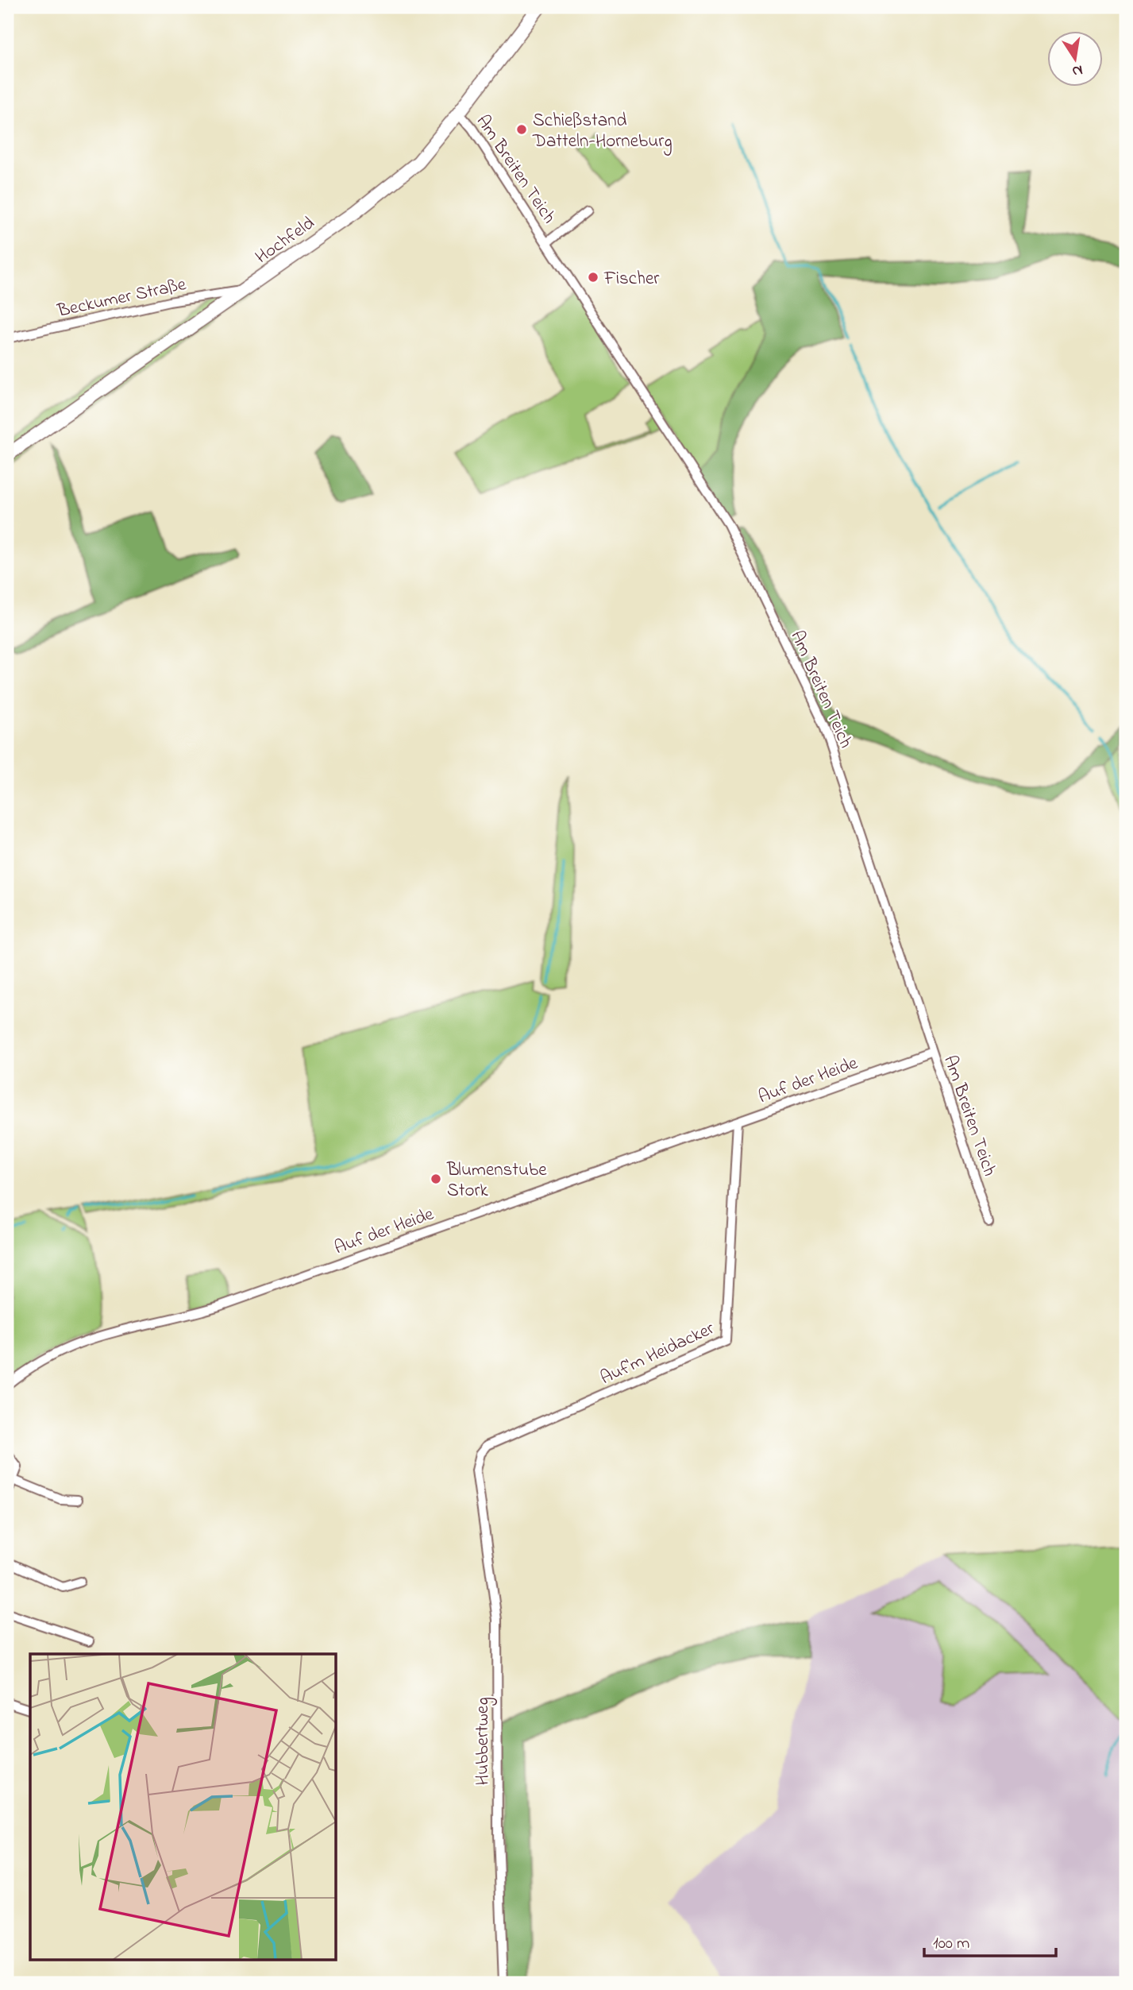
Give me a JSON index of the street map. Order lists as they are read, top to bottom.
{
  "streets": {
    "street": [
      "Am Breiten Teich",
      "Hochfeld",
      "Beckumer Straße",
      "Auf der Heide",
      "Auf'm Heidacker",
      "Hubbertweg"
    ]
  },
  "crossings": [
    ["Am Breiten Teich", "Hochfeld"],
    ["Am Breiten Teich", "Auf der Heide"],
    ["Hochfeld", "Beckumer Straße"],
    ["Auf der Heide", "Auf'm Heidacker"],
    ["Auf'm Heidacker", "Hubbertweg"]
  ],
  "places": ["Schießstand Datteln-Horneburg", "Fischer", "Blumenstube Stork"],
  "scale_bar": "100 m",
  "north": "bottom"
}
